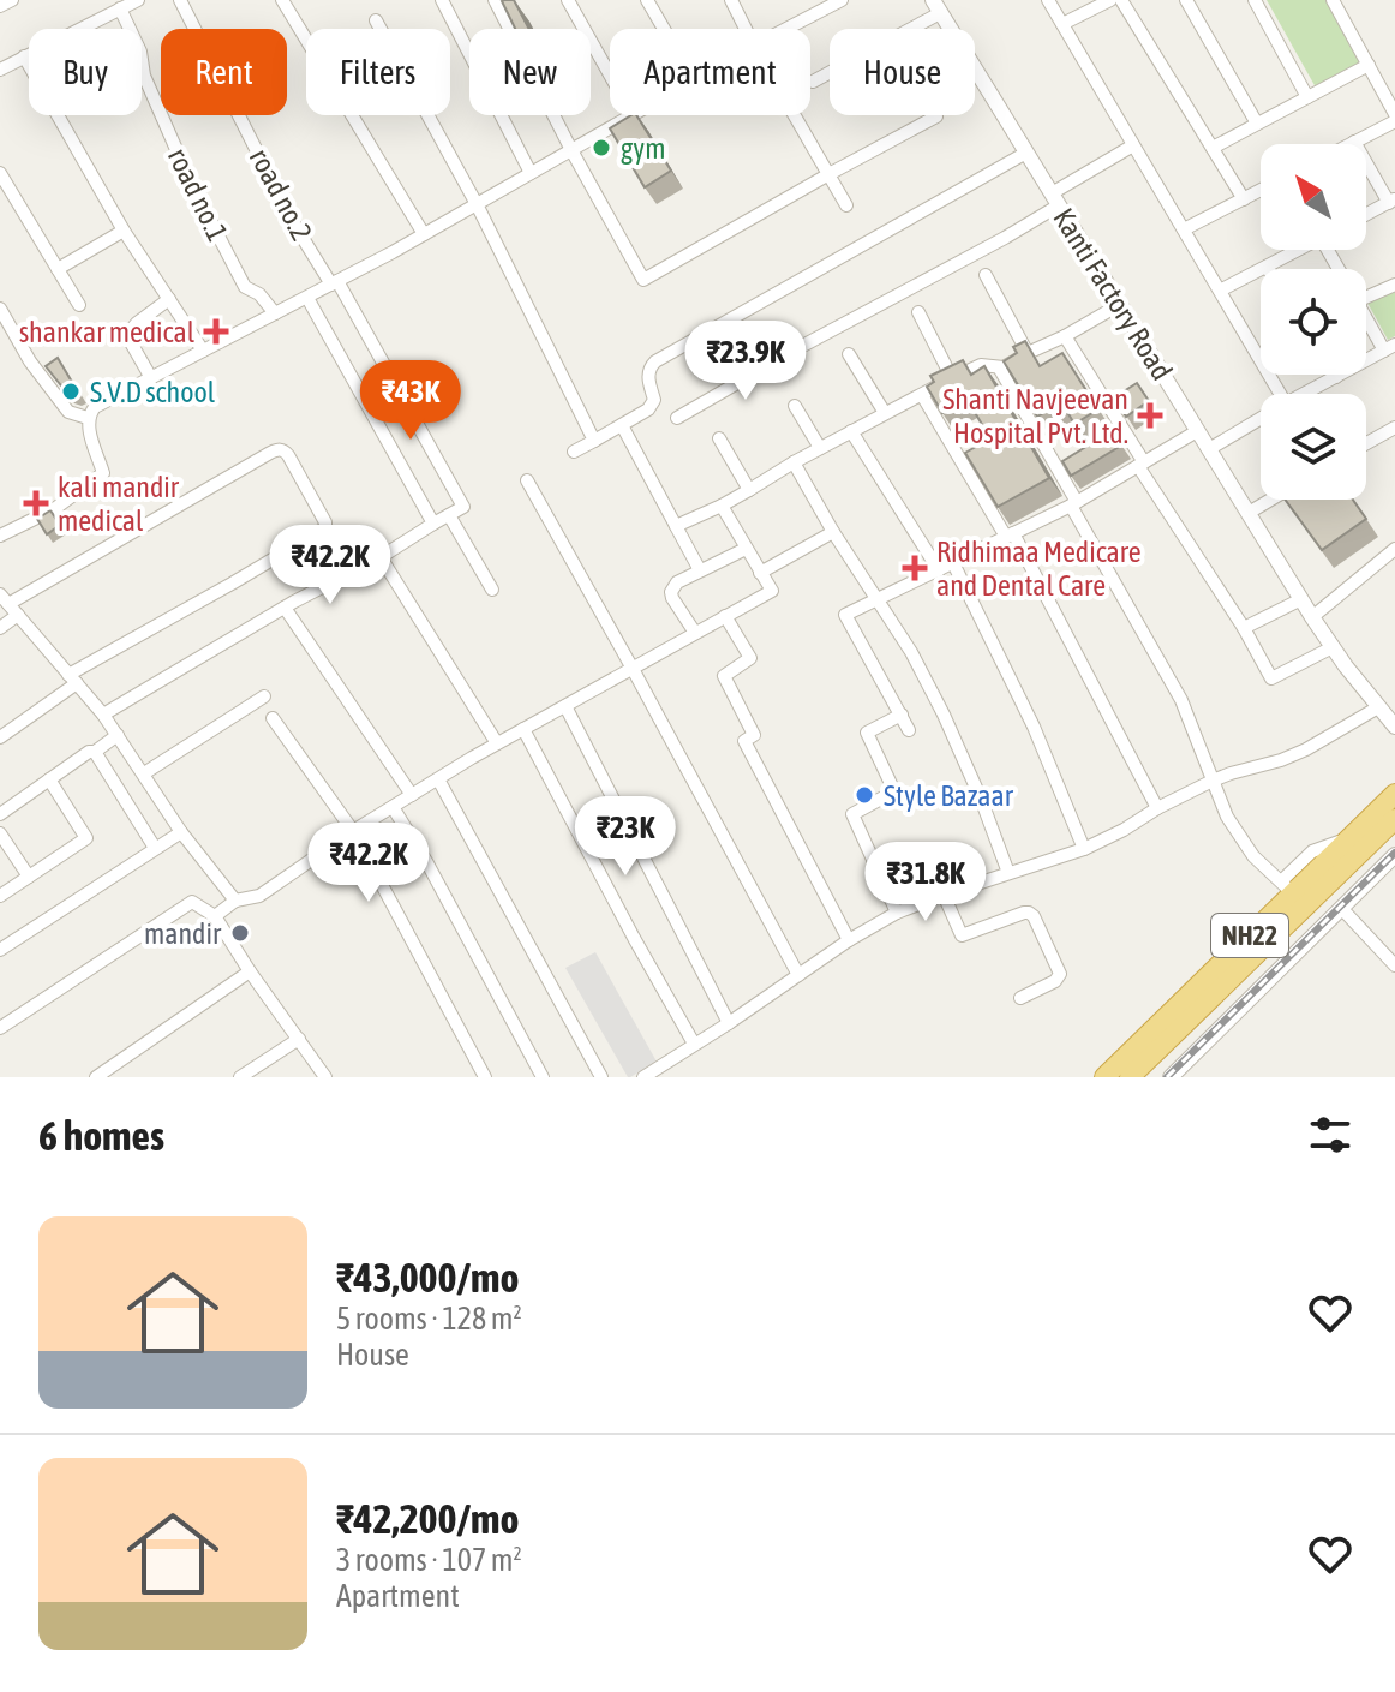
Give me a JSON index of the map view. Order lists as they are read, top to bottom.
{
  "streets": {
    "highway": ["NH22"],
    "street": ["road no.1", "road no.2", "Kanti Factory Road"]
  },
  "places": {
    "other": [
      "gym",
      "S.V.D school",
      "Style Bazaar",
      "mandir"
    ],
    "health": [
      "shankar medical",
      "Shanti Navjeevan Hospital Pvt. Ltd.",
      "kali mandir medical",
      "Ridhimaa Medicare and Dental Care"
    ]
  },
  "north": "top left",
  "page": {
    "chip": [
      "Buy",
      "Rent",
      "Filters",
      "New",
      "Apartment",
      "House"
    ],
    "price": [
      "₹23.9K",
      "₹43K",
      "₹42.2K",
      "₹23K",
      "₹42.2K",
      "₹31.8K"
    ],
    "heading": "6 homes",
    "list": [
      {
        "name": "₹43,000/mo",
        "note": "5 rooms · 128 m² · House"
      },
      {
        "name": "₹42,200/mo",
        "note": "3 rooms · 107 m² · Apartment"
      }
    ]
  }
}
